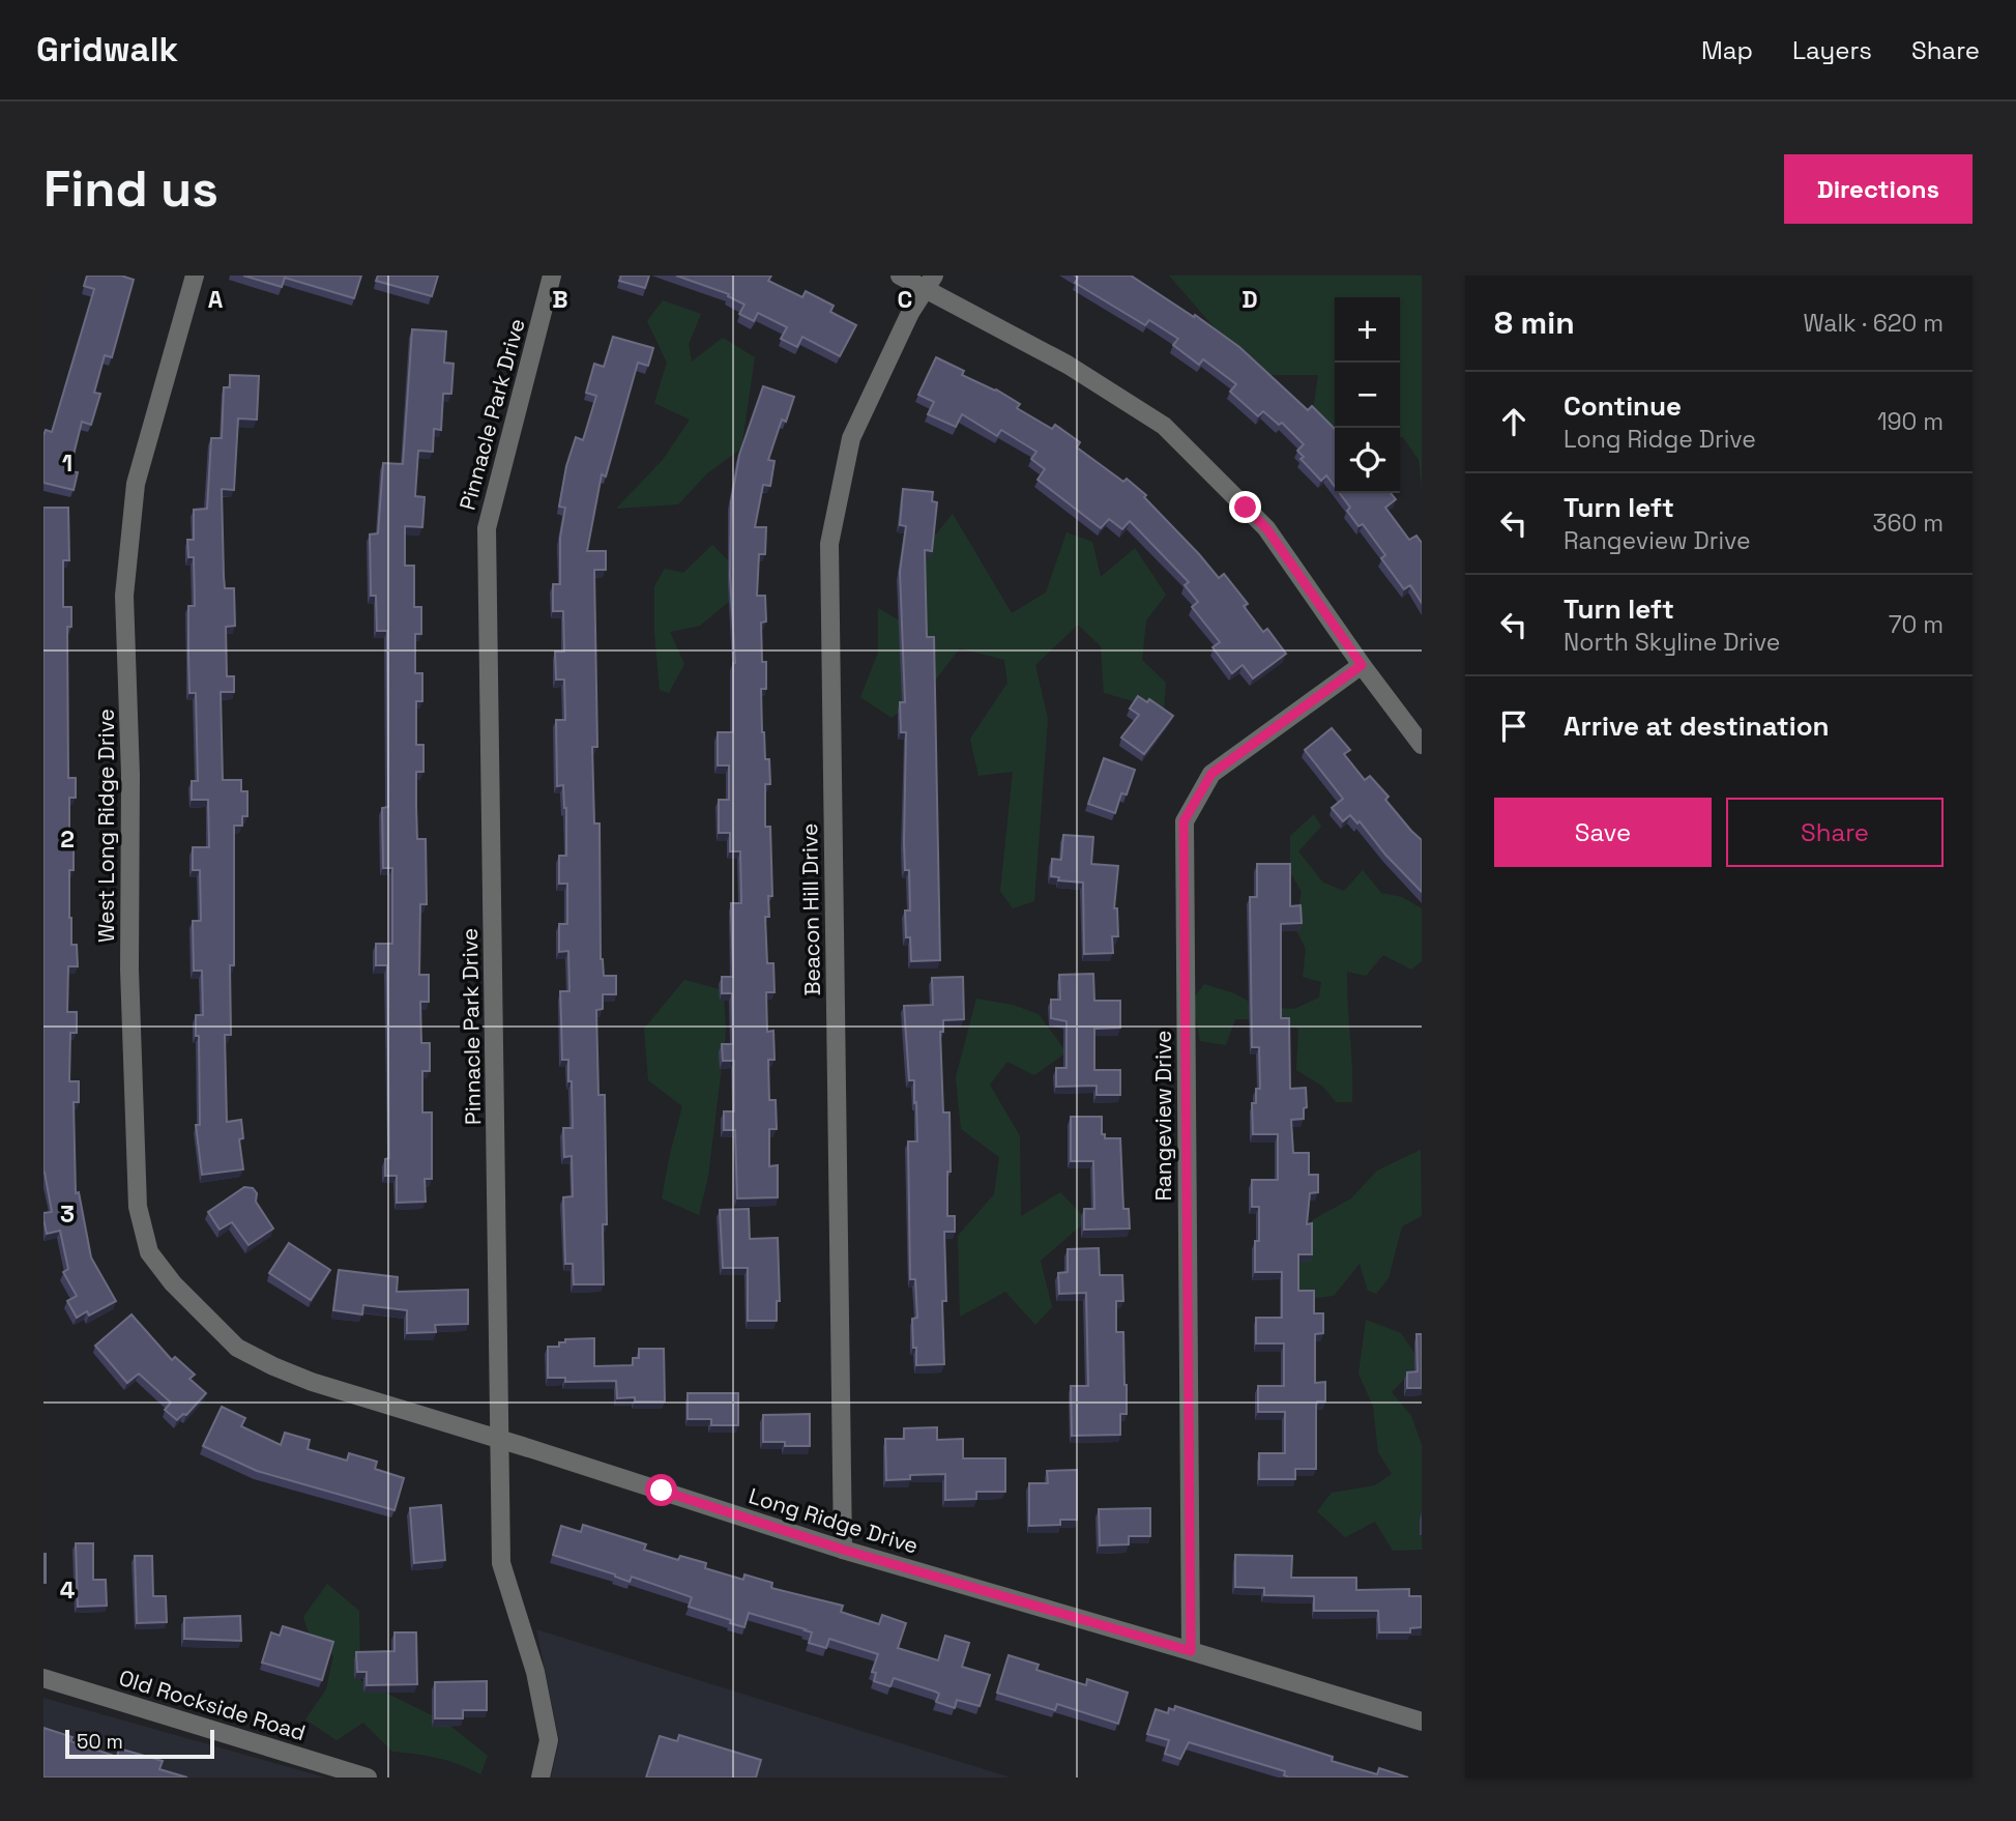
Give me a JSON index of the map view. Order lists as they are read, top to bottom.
{
  "streets": {
    "street": [
      "Pinnacle Park Drive",
      "West Long Ridge Drive",
      "Beacon Hill Drive",
      "Rangeview Drive",
      "Long Ridge Drive",
      "Old Rockside Road"
    ]
  },
  "crossings": [
    ["Pinnacle Park Drive", "Long Ridge Drive"],
    ["West Long Ridge Drive", "Long Ridge Drive"],
    ["Beacon Hill Drive", "Long Ridge Drive"],
    ["Rangeview Drive", "Long Ridge Drive"]
  ],
  "scale_bar": "50 m",
  "page": {
    "header": "Gridwalk",
    "nav": ["Map", "Layers", "Share"],
    "buttons": [
      "Directions",
      ["Save", "Share"]
    ],
    "title": "Find us",
    "heading": ["8 min", "Walk · 620 m"],
    "map_buttons": ["+", "−"],
    "list": [
      ["Continue", "Long Ridge Drive", "190 m"],
      ["Turn left", "Rangeview Drive", "360 m"],
      ["Turn left", "North Skyline Drive", "70 m"],
      "Arrive at destination"
    ],
    "scale": "50 m"
  },
  "grid": {
    "columns": [
      "A",
      "B",
      "C",
      "D"
    ],
    "rows": [
      "1",
      "2",
      "3",
      "4"
    ]
  }
}
